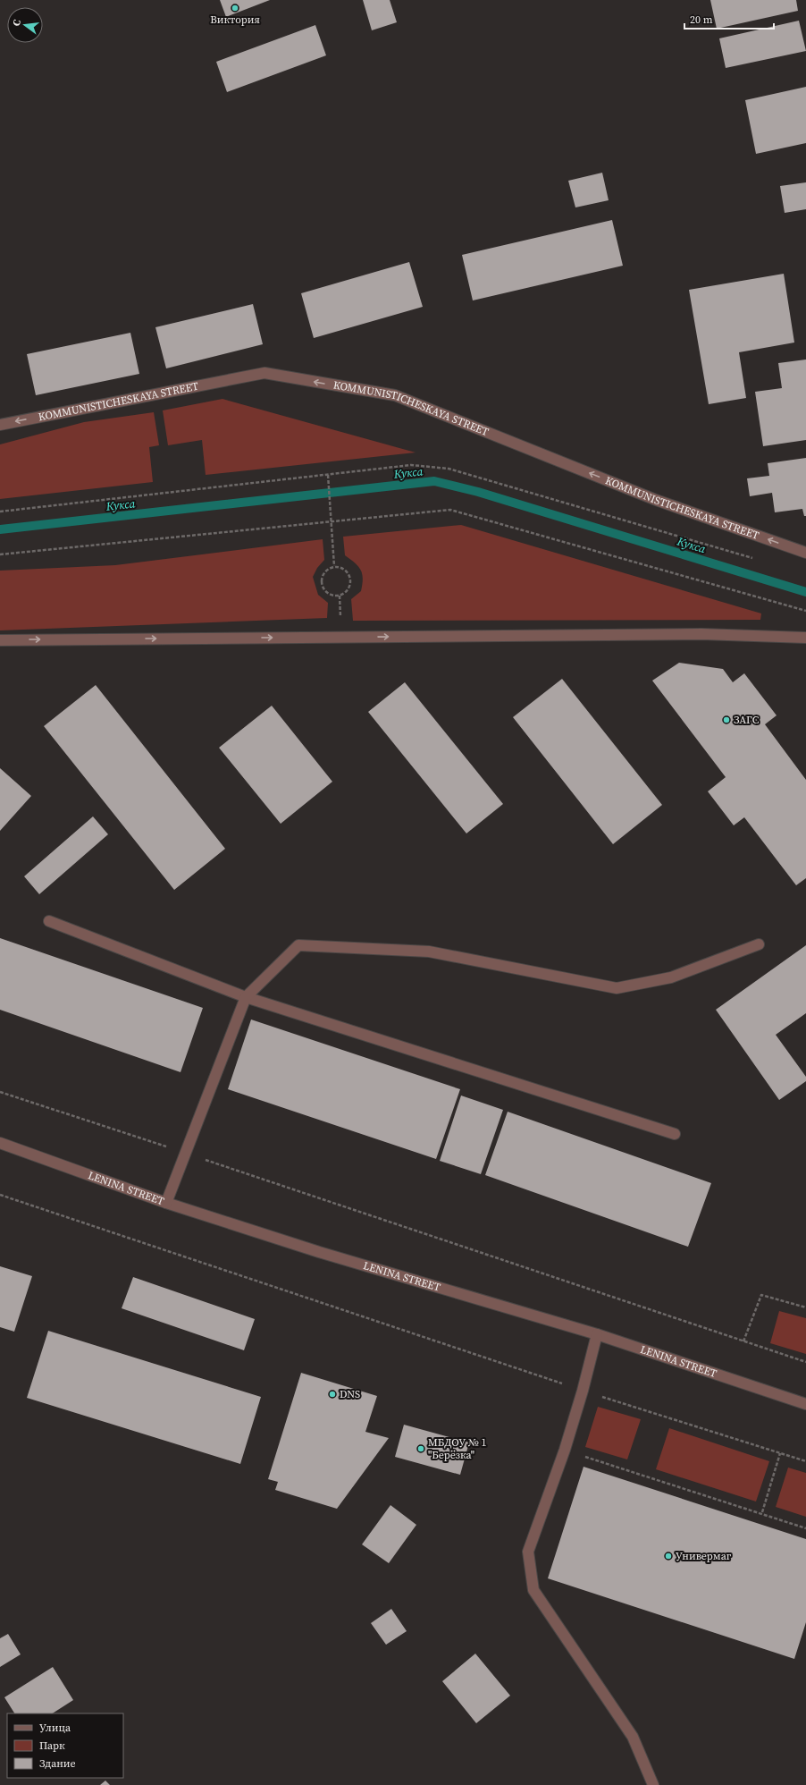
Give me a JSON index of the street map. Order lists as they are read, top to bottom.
{
  "streets": {
    "street": ["KOMMUNISTICHESKAYA STREET", "LENINA STREET"]
  },
  "one_way": ["KOMMUNISTICHESKAYA STREET"],
  "water": ["Кукса"],
  "places": [
    "Виктория",
    "ЗАГС",
    "DNS",
    "МБДОУ № 1 \"Берёзка\"",
    "Универмаг"
  ],
  "legend": ["Улица", "Парк", "Здание"],
  "scale_bar": "20 m",
  "north": "left"
}
